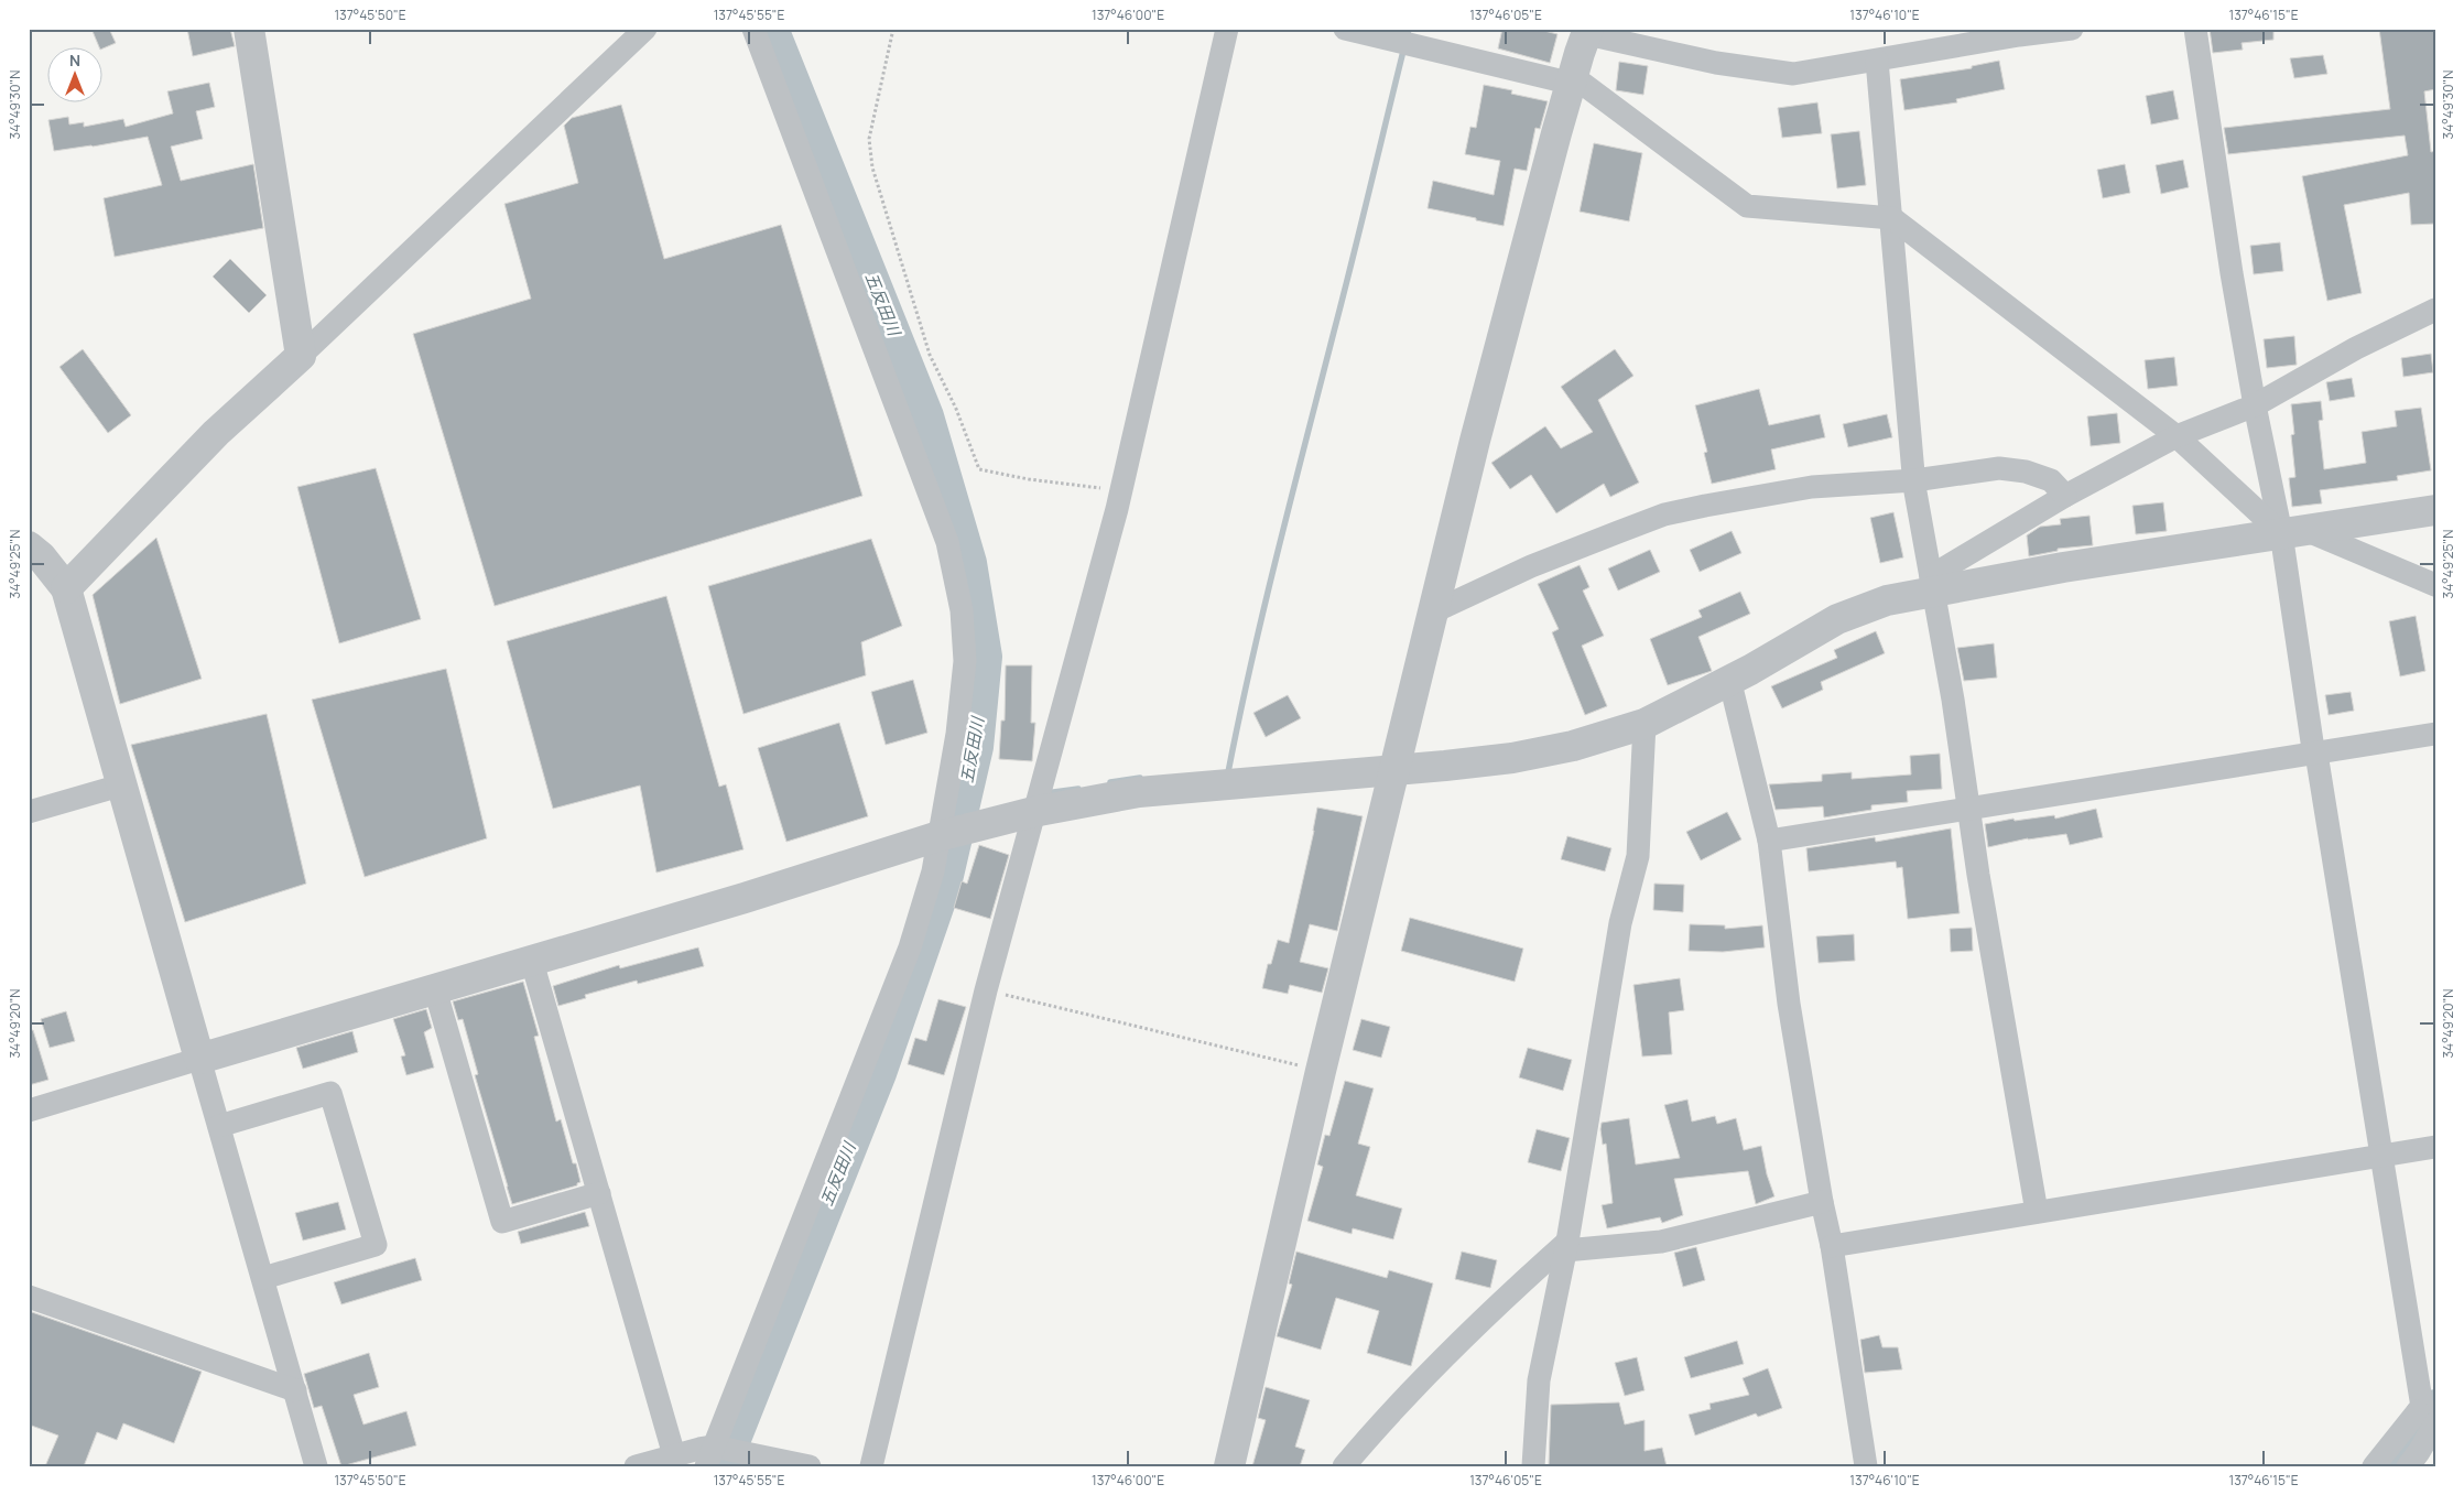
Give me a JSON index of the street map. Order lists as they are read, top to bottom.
{
  "water": ["五反田川"],
  "north": "top",
  "coordinates": [
    "137°45'50\"E",
    "137°45'55\"E",
    "137°46'00\"E",
    "137°46'05\"E",
    "137°46'10\"E",
    "137°46'15\"E",
    "34°49'30\"N",
    "34°49'25\"N",
    "34°49'20\"N"
  ]
}
